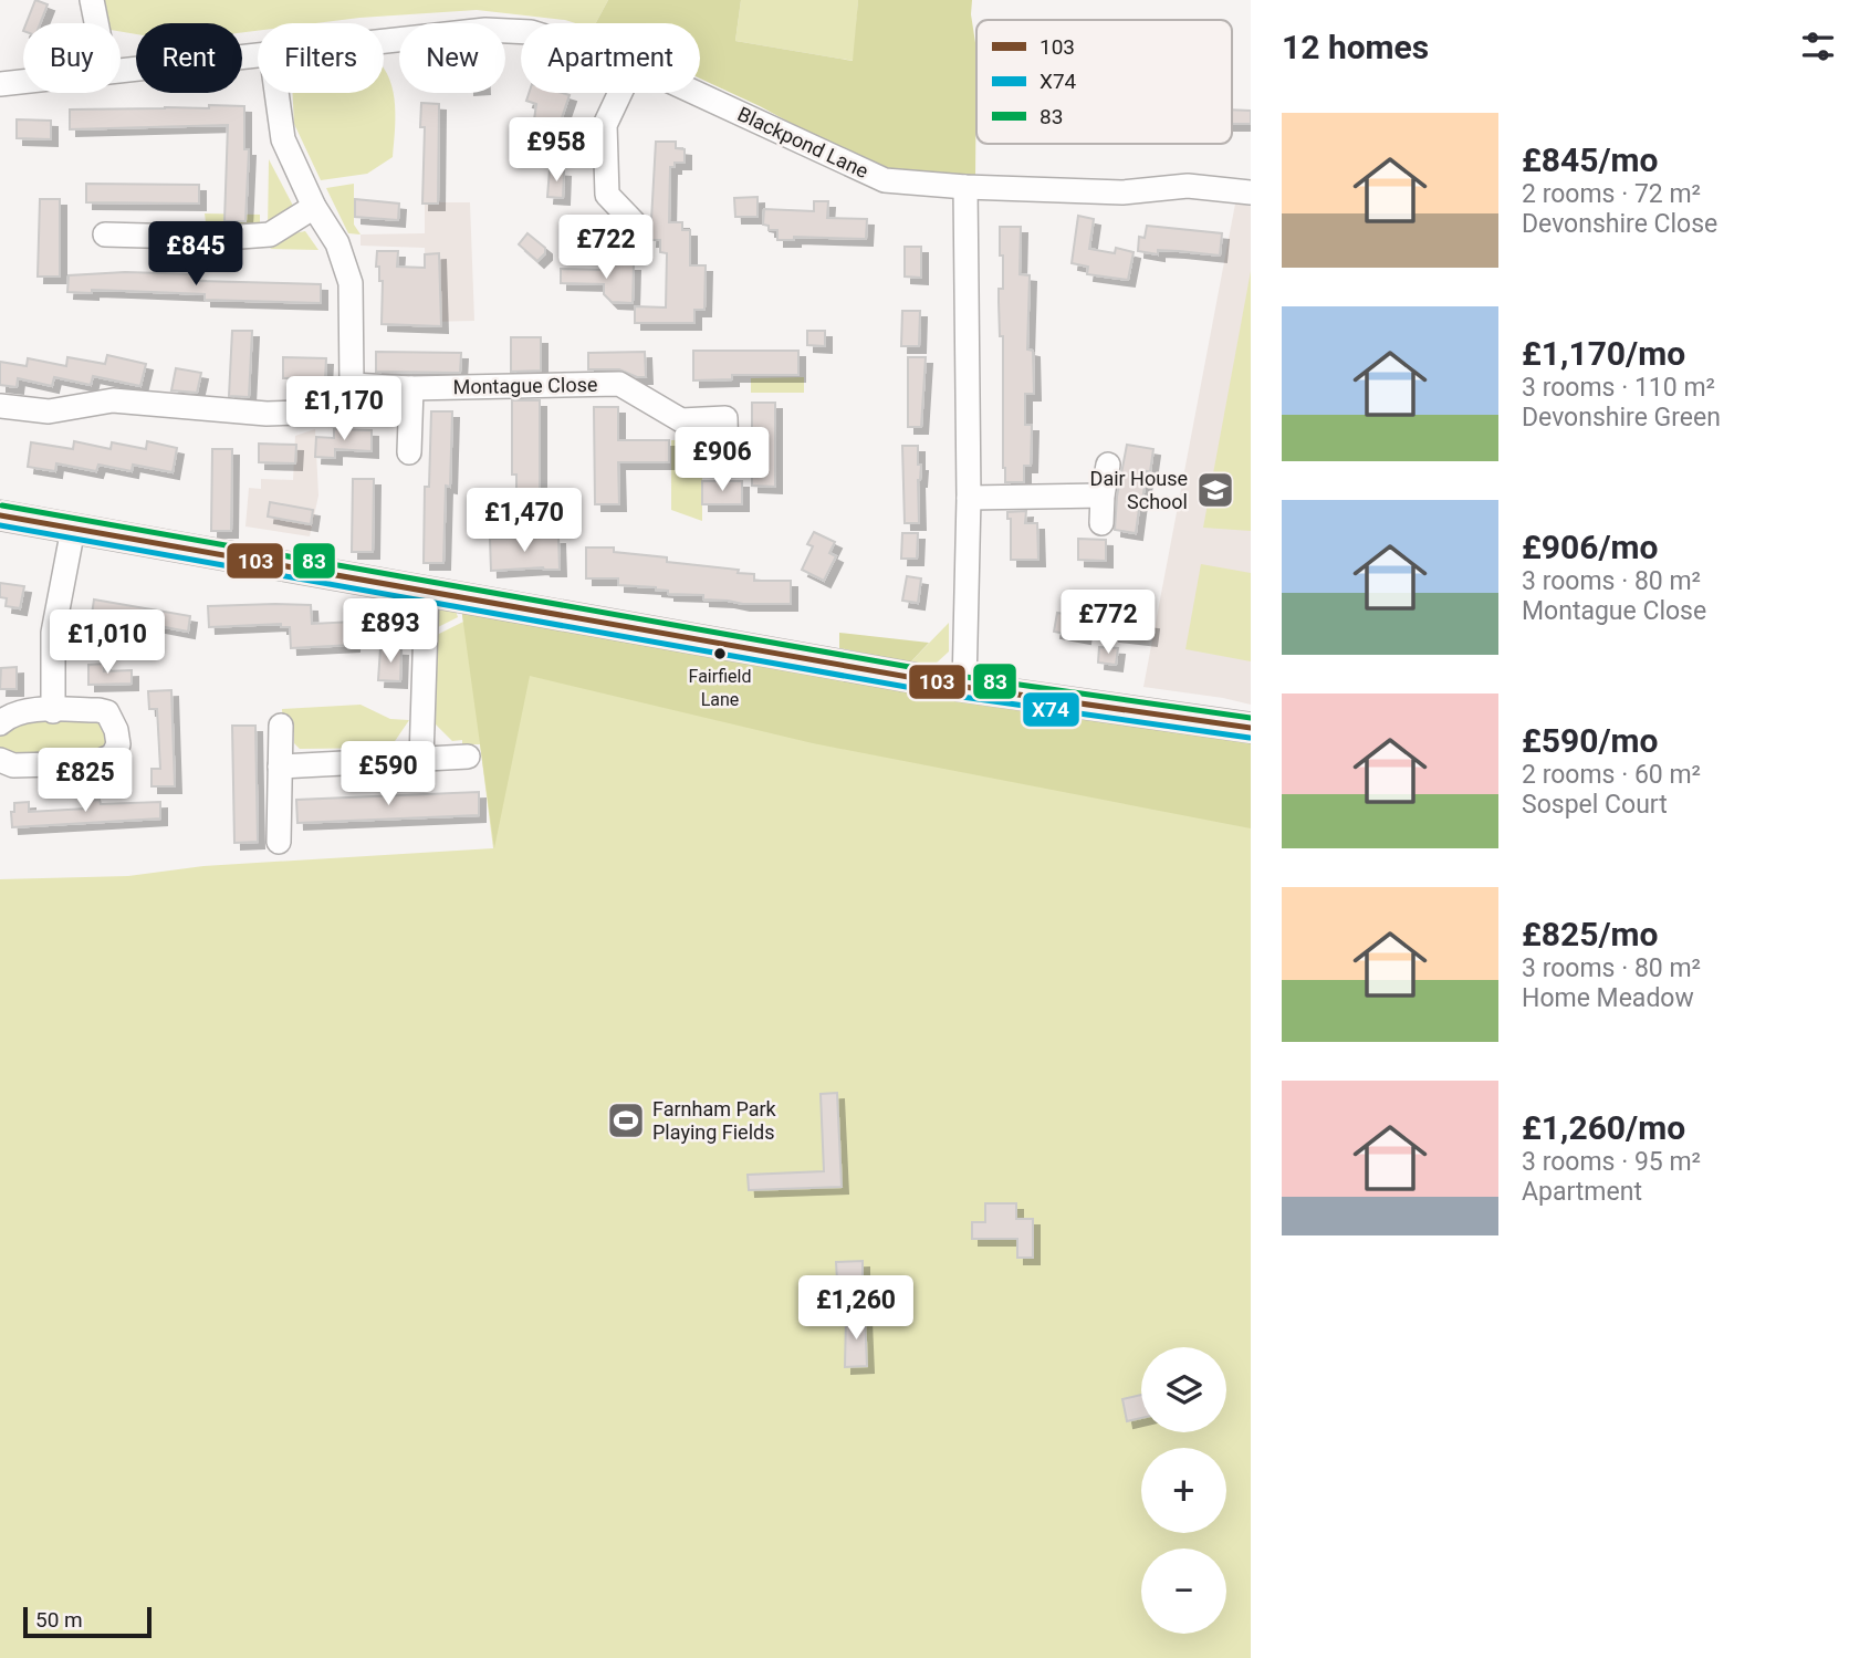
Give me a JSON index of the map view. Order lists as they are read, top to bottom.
{
  "streets": {
    "street": ["Blackpond Lane", "Montague Close"]
  },
  "places": {
    "school or university": ["Dair House School"],
    "other": ["Fairfield Lane"],
    "sports": ["Farnham Park Playing Fields"]
  },
  "lines": ["transit line 83", "transit line 103", "transit line X74"],
  "legend": ["103", "X74", "83"],
  "scale_bar": "50 m",
  "page": {
    "heading": "12 homes",
    "chip": [
      "Buy",
      "Rent",
      "Filters",
      "New",
      "Apartment"
    ],
    "list": [
      {
        "name": "£845/mo",
        "note": "2 rooms · 72 m² · Devonshire Close"
      },
      {
        "name": "£1,170/mo",
        "note": "3 rooms · 110 m² · Devonshire Green"
      },
      {
        "name": "£906/mo",
        "note": "3 rooms · 80 m² · Montague Close"
      },
      {
        "name": "£590/mo",
        "note": "2 rooms · 60 m² · Sospel Court"
      },
      {
        "name": "£825/mo",
        "note": "3 rooms · 80 m² · Home Meadow"
      },
      {
        "name": "£1,260/mo",
        "note": "3 rooms · 95 m² · Apartment"
      }
    ],
    "price": [
      "£958",
      "£722",
      "£845",
      "£1,170",
      "£906",
      "£1,470",
      "£772",
      "£893",
      "£1,010",
      "£590",
      "£825",
      "£1,260"
    ],
    "map_buttons": ["+", "−"],
    "scale": "50 m"
  }
}
